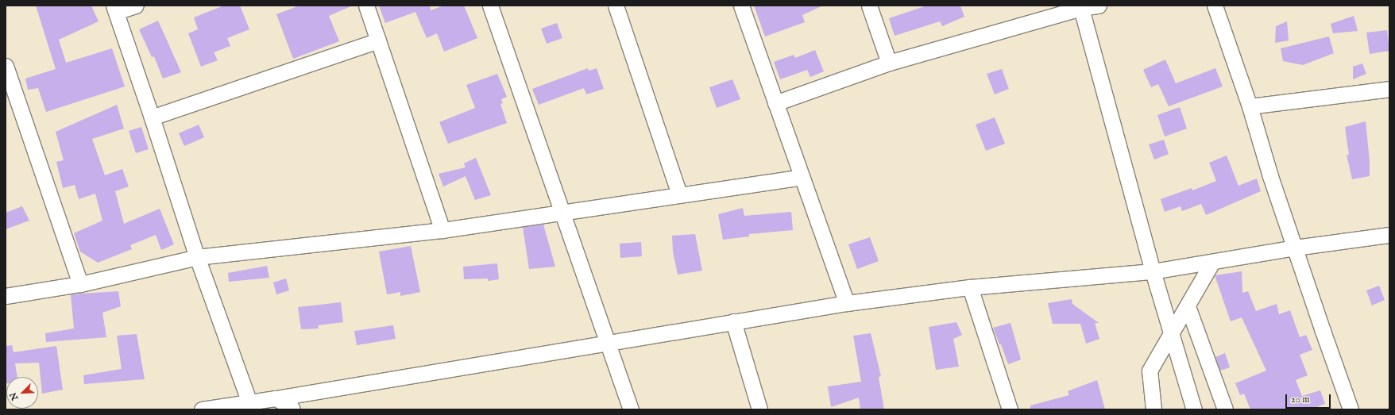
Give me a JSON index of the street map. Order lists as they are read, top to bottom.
{
  "scale_bar": "20 m",
  "north": "bottom left"
}
